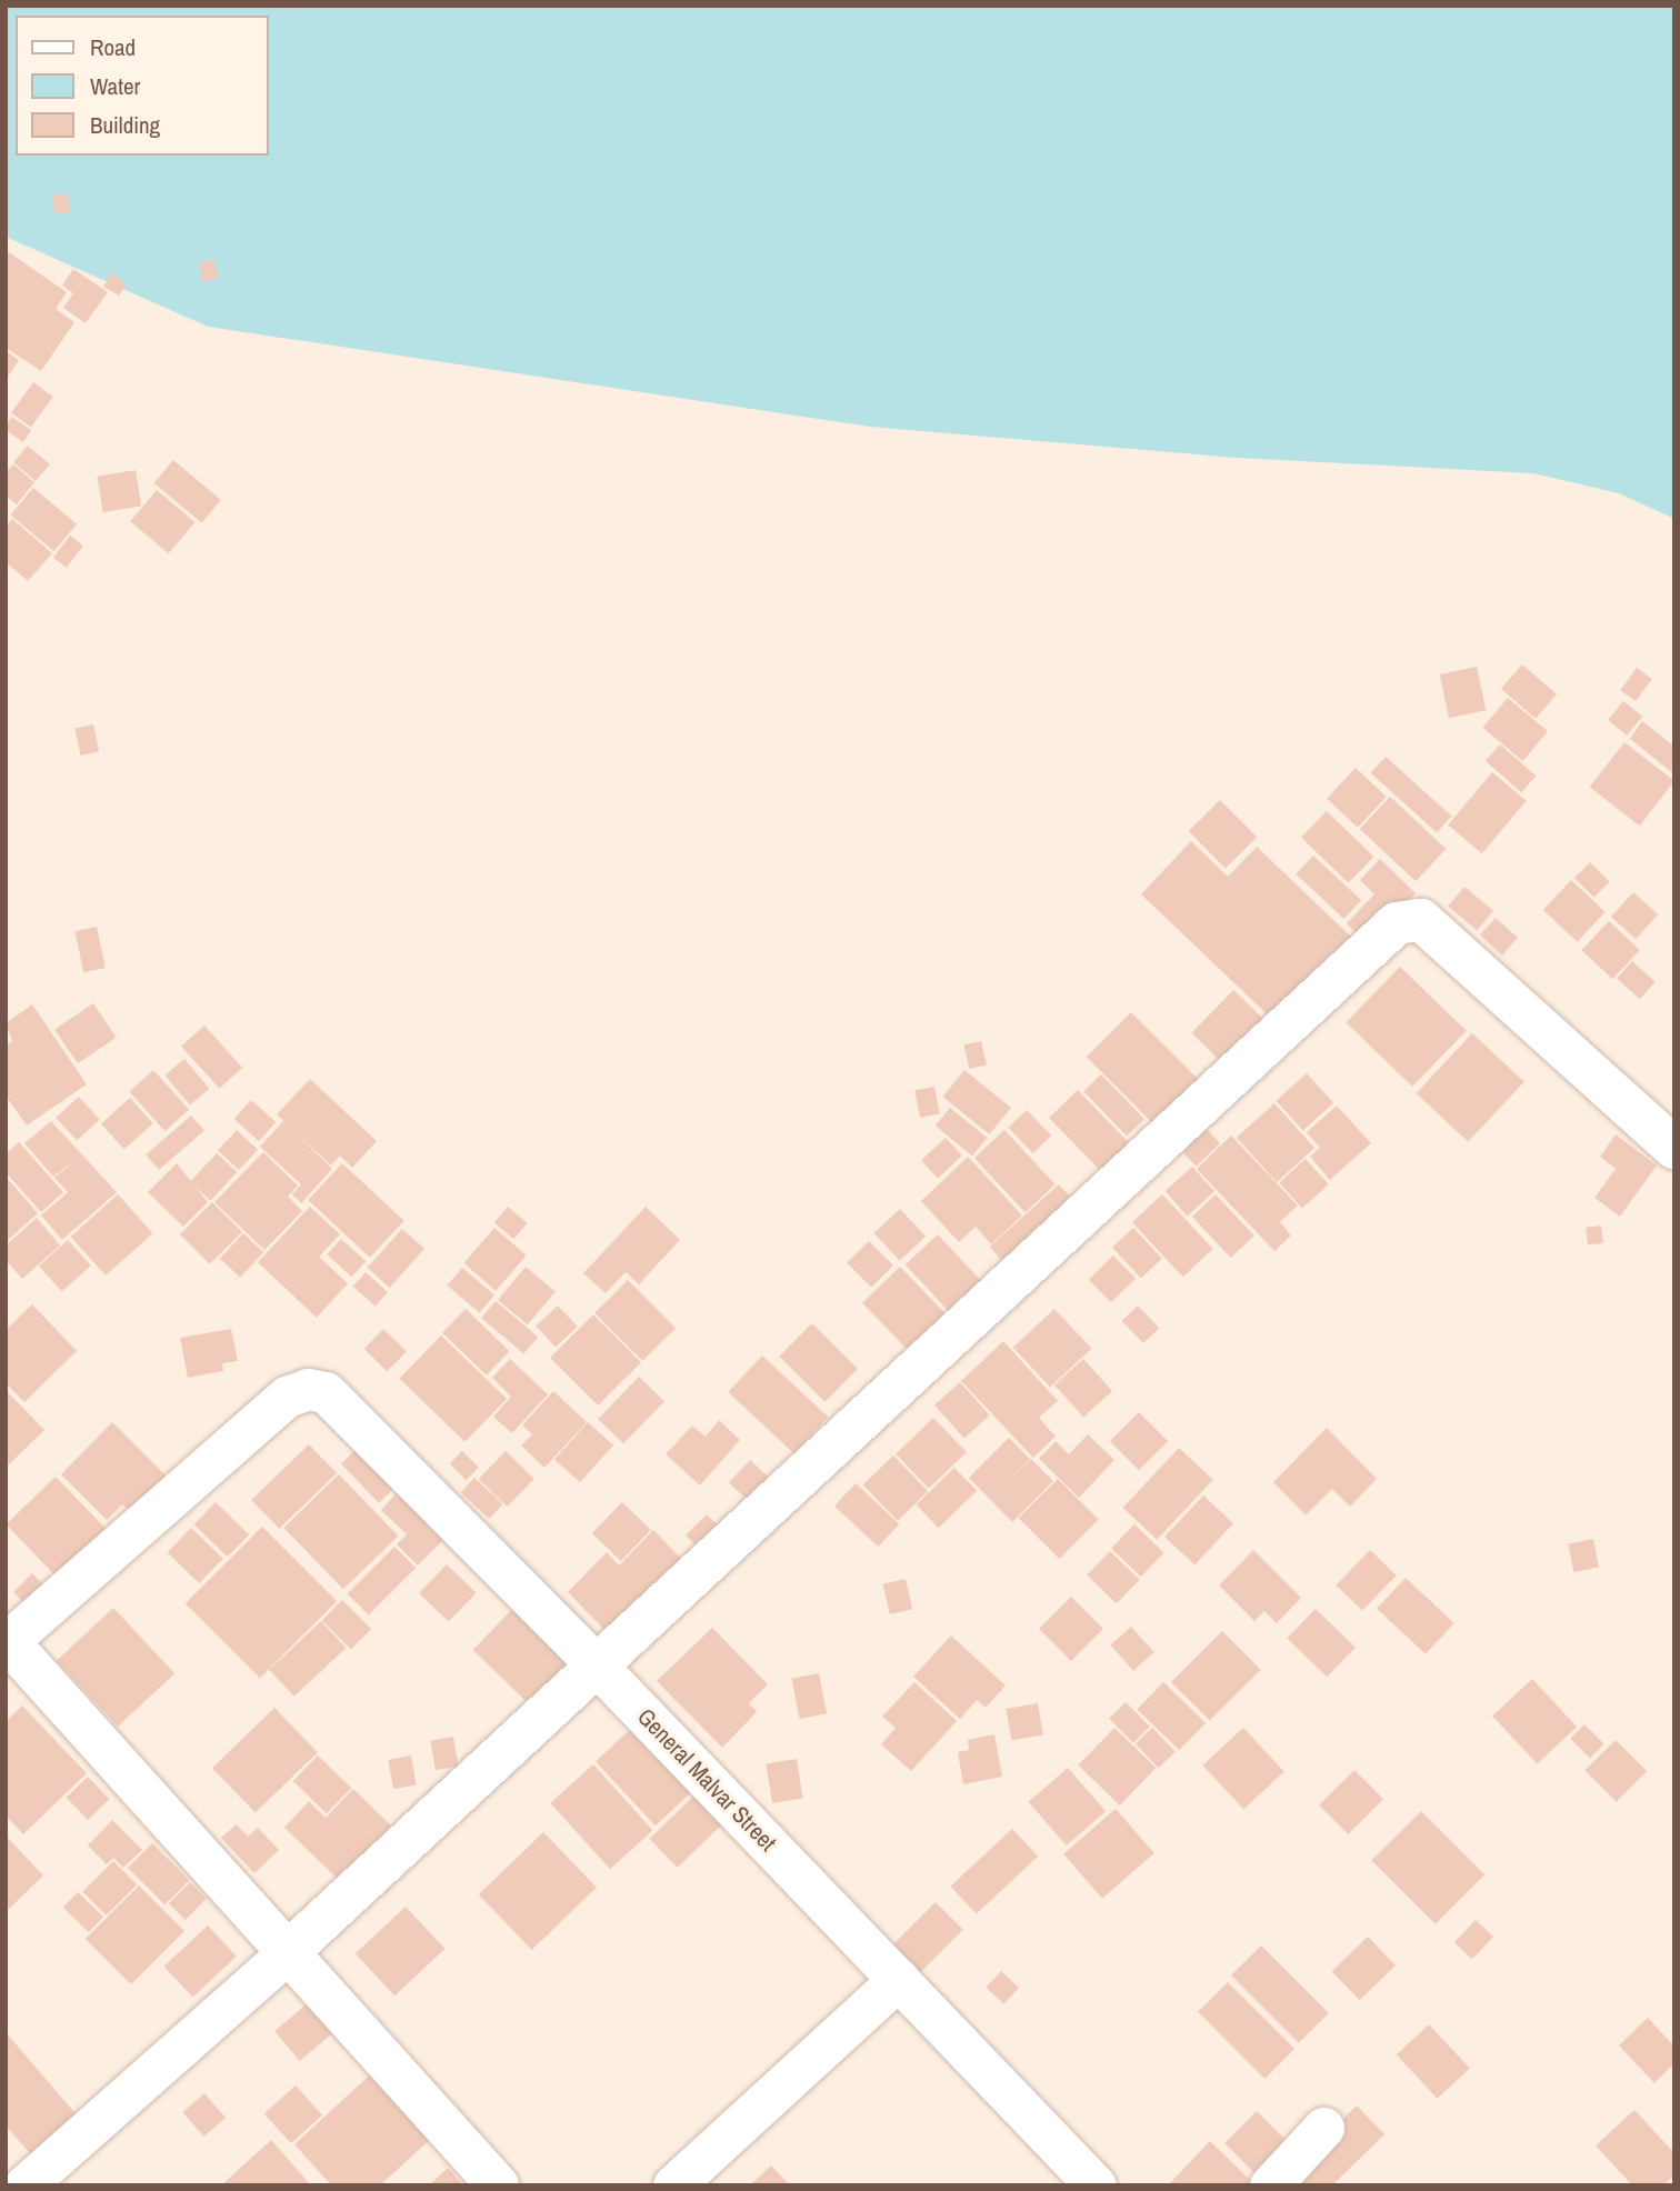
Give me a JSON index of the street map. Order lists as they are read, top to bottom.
{
  "streets": {
    "street": ["General Malvar Street"]
  },
  "legend": ["Road", "Water", "Building"]
}
